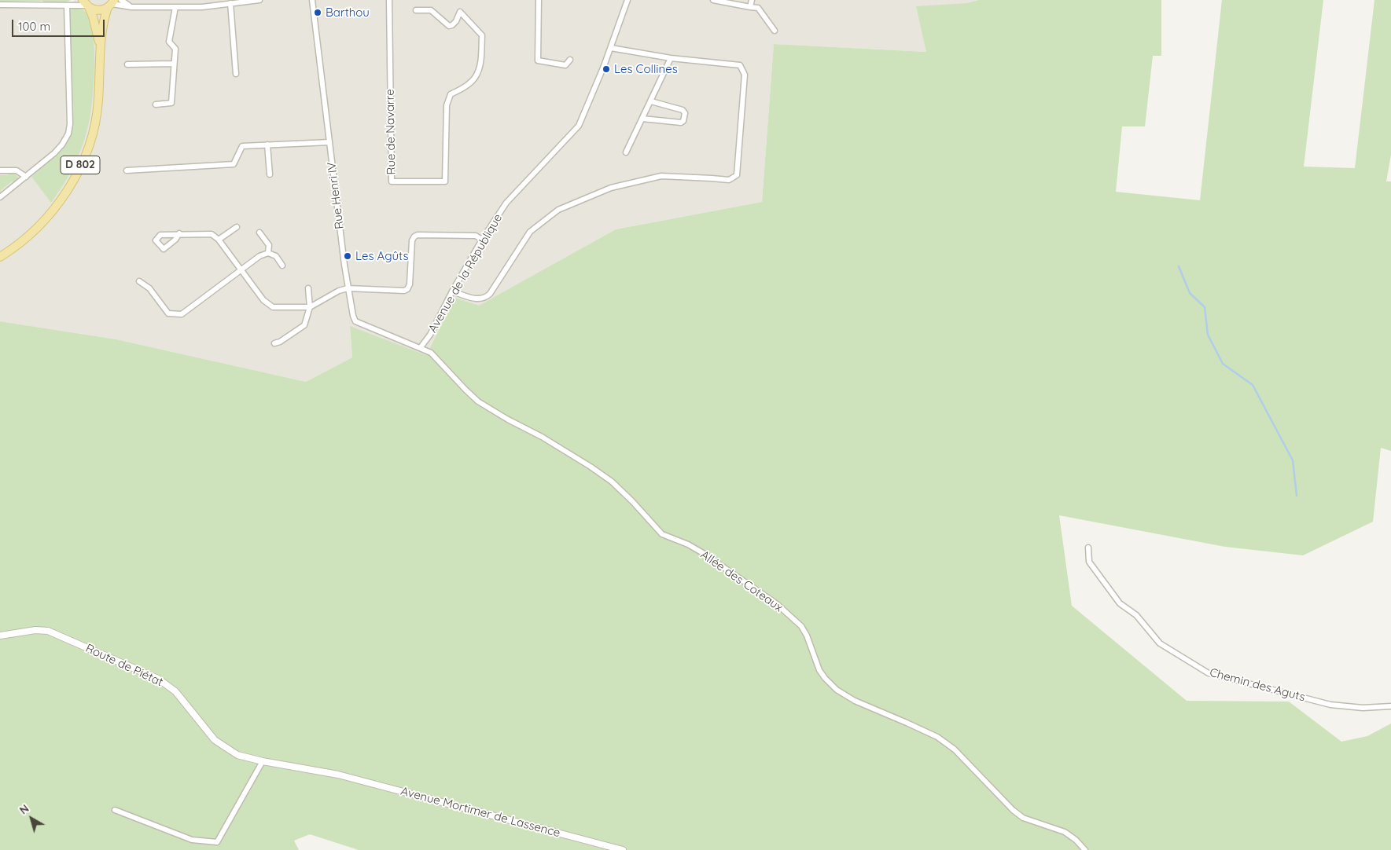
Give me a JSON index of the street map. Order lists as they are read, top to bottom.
{
  "streets": {
    "main road": ["D 802"],
    "street": [
      "Rue de Navarre",
      "Rue Henri IV",
      "Avenue de la République",
      "Allée des Coteaux",
      "Route de Piétat",
      "Chemin des Aguts",
      "Avenue Mortimer de Lassence"
    ]
  },
  "crossings": [
    ["Rue Henri IV", "Avenue de la République"],
    ["Rue Henri IV", "Allée des Coteaux"],
    ["Avenue de la République", "Allée des Coteaux"],
    ["Route de Piétat", "Avenue Mortimer de Lassence"]
  ],
  "places": ["Barthou", "Les Collines", "Les Agûts"],
  "scale_bar": "100 m",
  "north": "top left"
}
